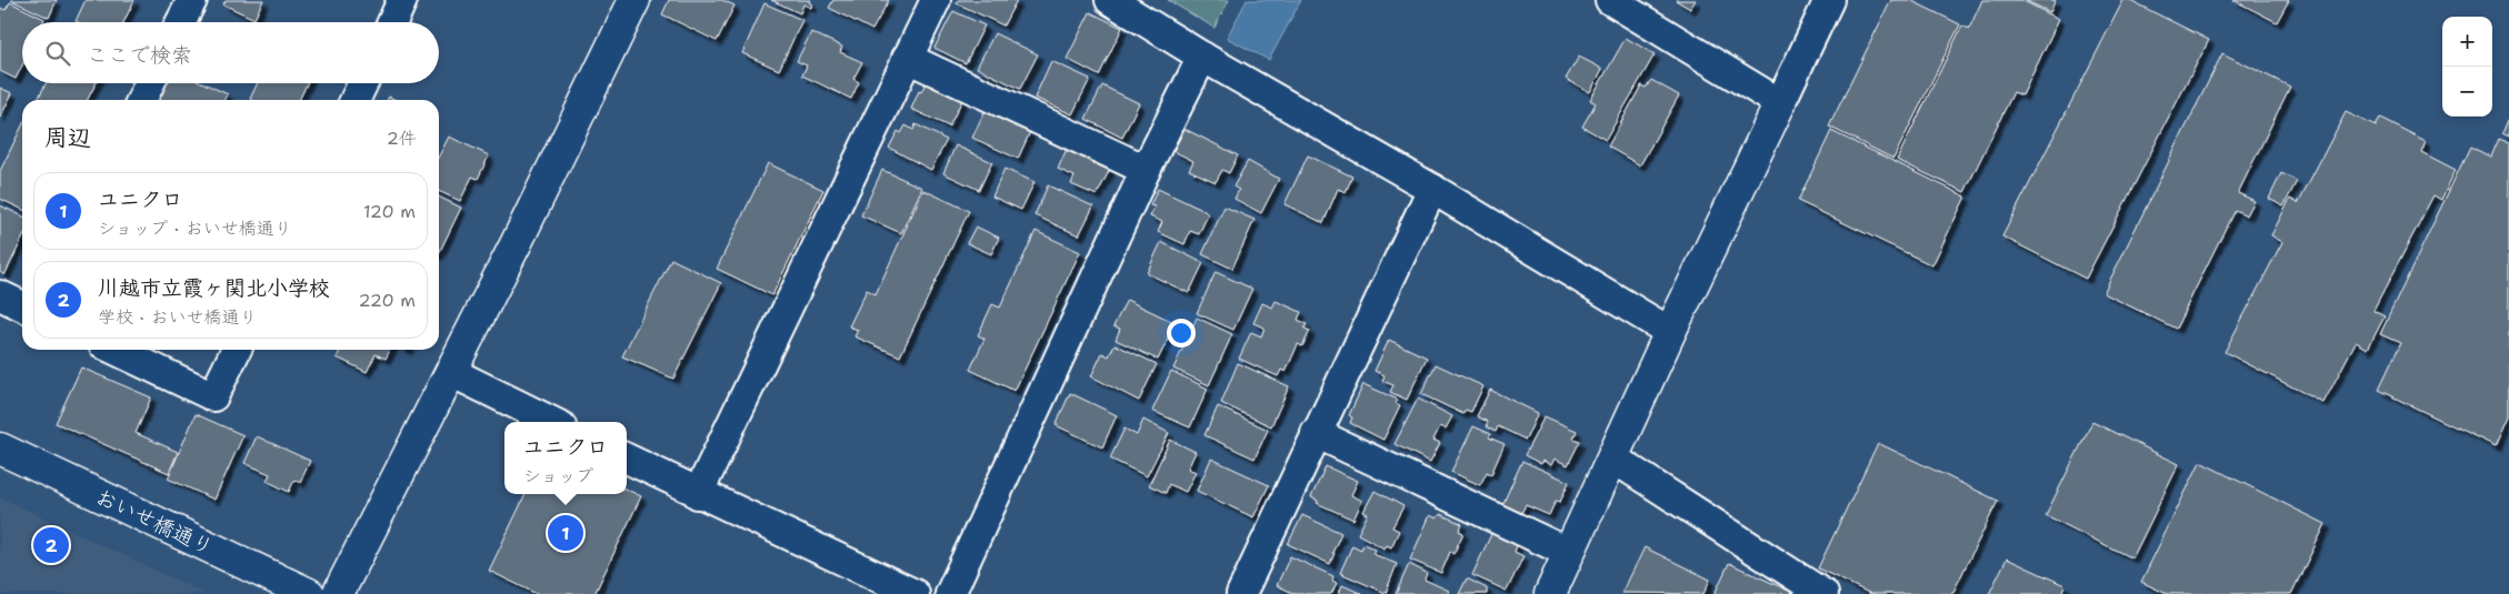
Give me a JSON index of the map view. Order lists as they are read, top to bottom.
{
  "streets": {
    "street": ["おいせ橋通り"]
  },
  "page": {
    "map_buttons": ["+", "−"],
    "search": "ここで検索",
    "heading": ["周辺", "2件"],
    "list": [
      {
        "mark": "1",
        "name": "ユニクロ",
        "note": "ショップ · おいせ橋通り",
        "value": "120 m"
      },
      {
        "mark": "2",
        "name": "川越市立霞ヶ関北小学校",
        "note": "学校 · おいせ橋通り",
        "value": "220 m"
      }
    ],
    "popup": ["ユニクロ", "ショップ"],
    "pins": ["1", "2"]
  }
}
